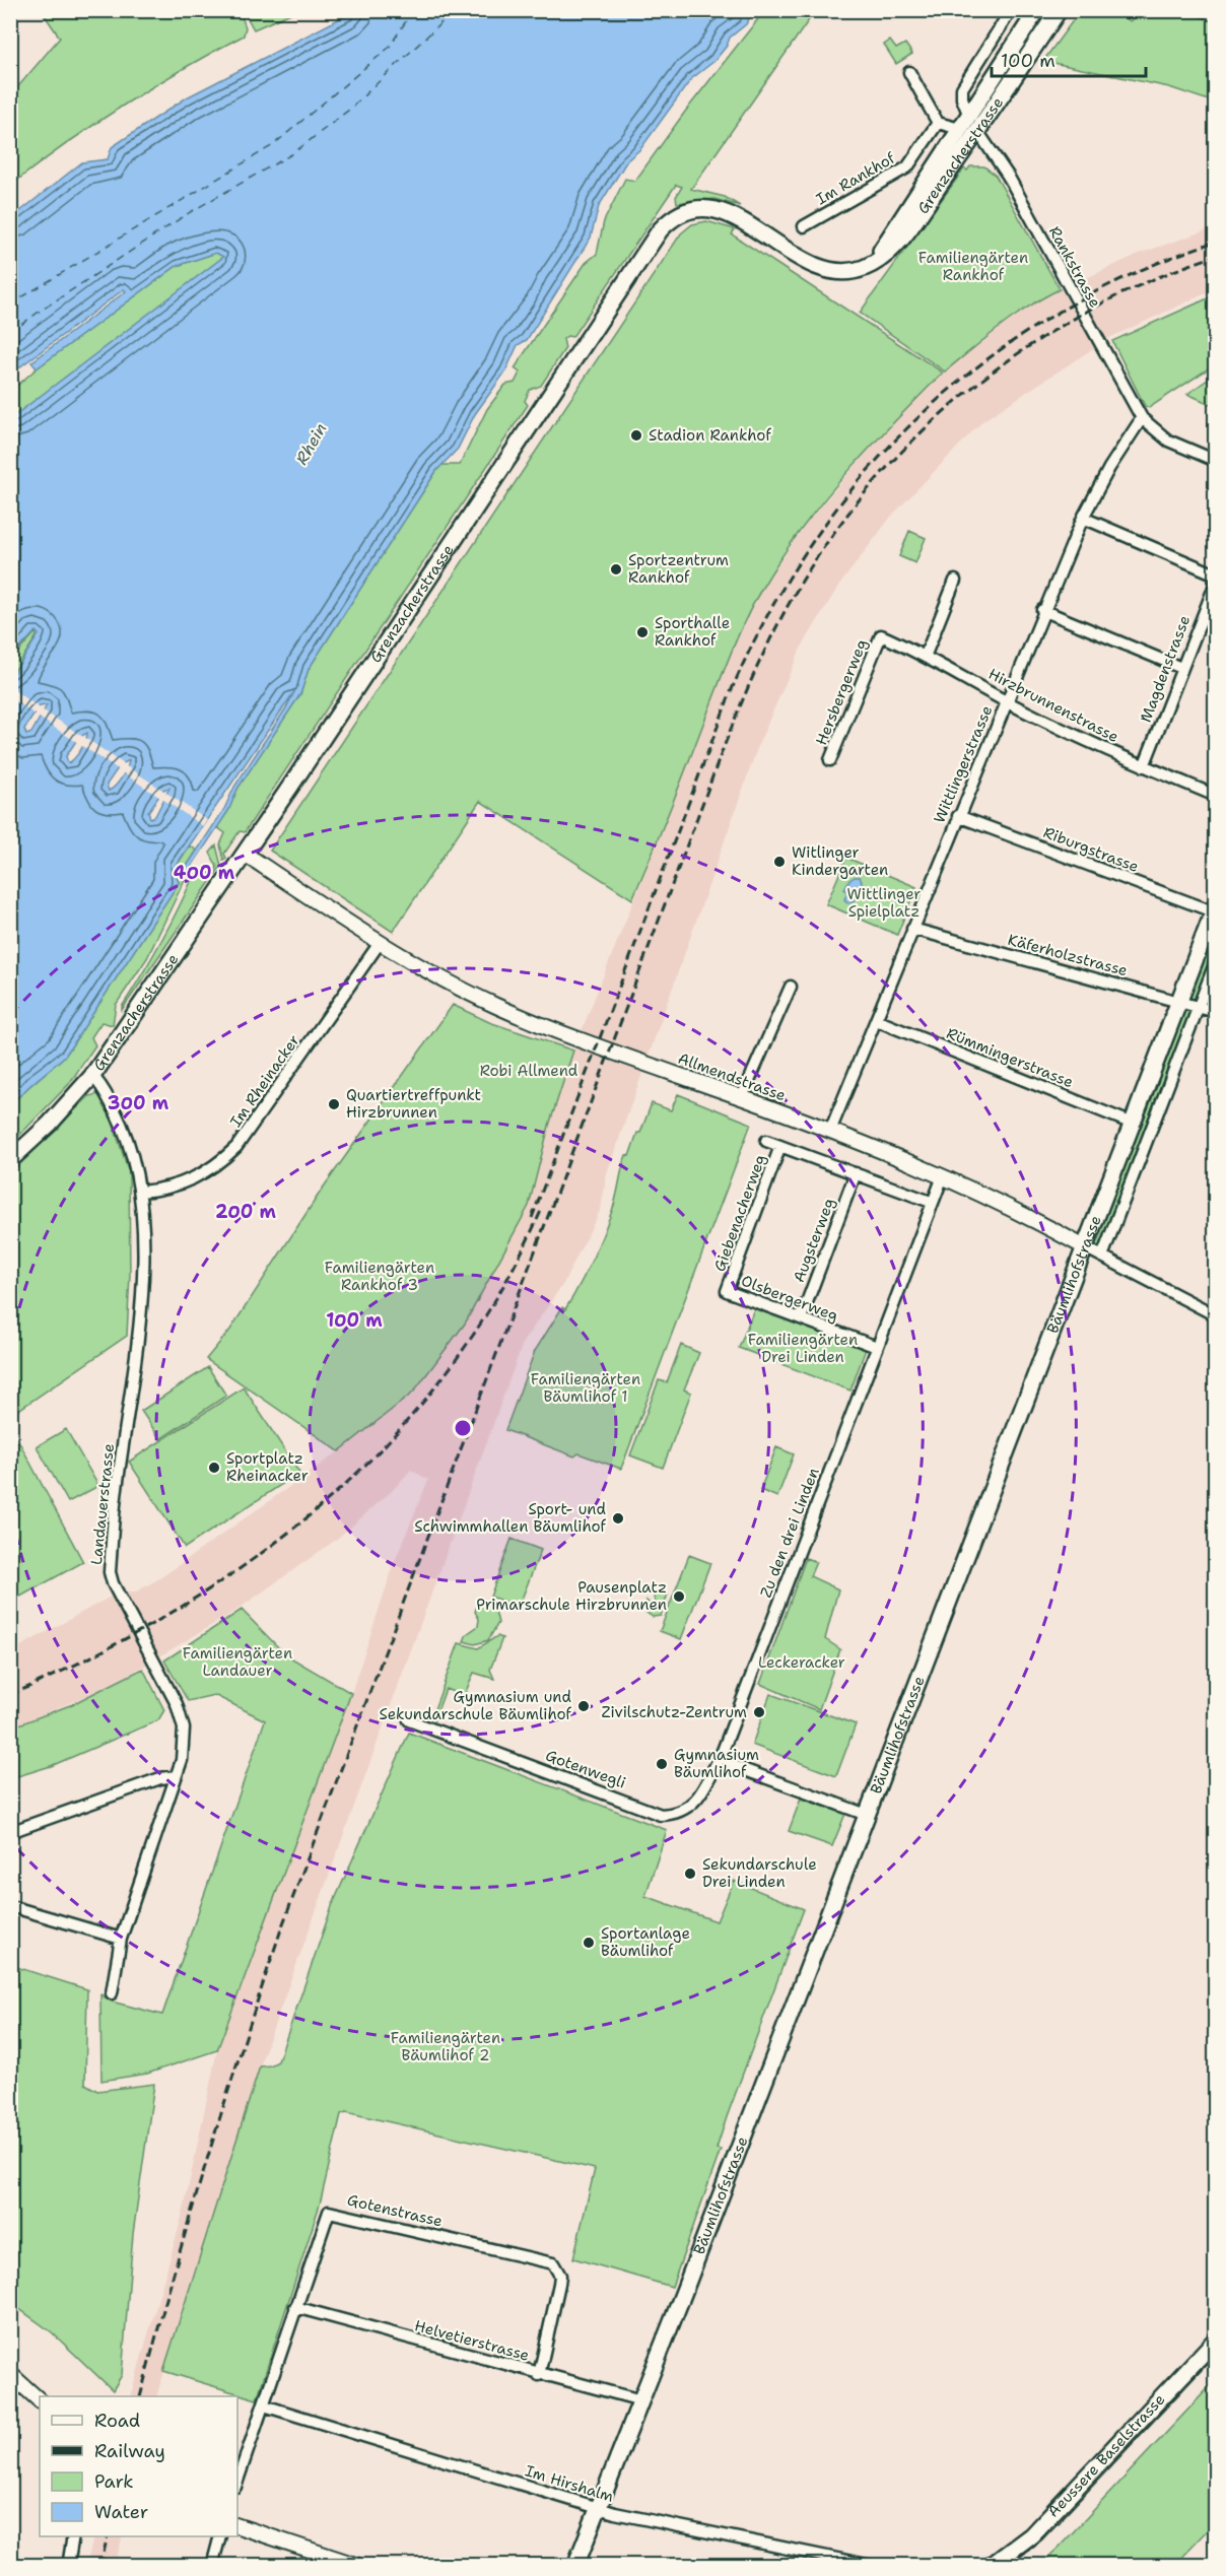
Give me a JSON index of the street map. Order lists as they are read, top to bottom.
{
  "streets": {
    "main road": ["Grenzacherstrasse", "Bäumlihofstrasse", "Aeussere Baselstrasse"],
    "street": [
      "Im Rankhof",
      "Rankstrasse",
      "Magdenstrasse",
      "Hersbergerweg",
      "Hirzbrunnenstrasse",
      "Wittlingerstrasse",
      "Riburgstrasse",
      "Käferholzstrasse",
      "Rümmingerstrasse",
      "Allmendstrasse",
      "Im Rheinacker",
      "Giebenacherweg",
      "Augsterweg",
      "Olsbergerweg",
      "Landauerstrasse",
      "Zu den drei Linden",
      "Gotenwegli",
      "Gotenstrasse",
      "Helvetierstrasse",
      "Im Hirshalm"
    ]
  },
  "crossings": [
    ["Grenzacherstrasse", "Rankstrasse"],
    ["Grenzacherstrasse", "Allmendstrasse"],
    ["Grenzacherstrasse", "Landauerstrasse"],
    ["Rankstrasse", "Wittlingerstrasse"],
    ["Magdenstrasse", "Hirzbrunnenstrasse"],
    ["Hersbergerweg", "Hirzbrunnenstrasse"],
    ["Hirzbrunnenstrasse", "Wittlingerstrasse"],
    ["Wittlingerstrasse", "Riburgstrasse"],
    ["Wittlingerstrasse", "Käferholzstrasse"],
    ["Wittlingerstrasse", "Rümmingerstrasse"],
    ["Wittlingerstrasse", "Allmendstrasse"],
    ["Riburgstrasse", "Bäumlihofstrasse"],
    ["Käferholzstrasse", "Bäumlihofstrasse"],
    ["Rümmingerstrasse", "Bäumlihofstrasse"],
    ["Allmendstrasse", "Im Rheinacker"],
    ["Allmendstrasse", "Bäumlihofstrasse"],
    ["Allmendstrasse", "Zu den drei Linden"],
    ["Im Rheinacker", "Landauerstrasse"],
    ["Giebenacherweg", "Olsbergerweg"],
    ["Augsterweg", "Olsbergerweg"],
    ["Bäumlihofstrasse", "Helvetierstrasse"],
    ["Bäumlihofstrasse", "Im Hirshalm"],
    ["Olsbergerweg", "Zu den drei Linden"],
    ["Zu den drei Linden", "Gotenwegli"],
    ["Gotenstrasse", "Helvetierstrasse"],
    ["Gotenstrasse", "Im Hirshalm"]
  ],
  "water": ["Rhein"],
  "parks": [
    "Familiengärten Rankhof",
    "Wittlinger Spielplatz",
    "Robi Allmend",
    "Familiengärten Rankhof 3",
    "Familiengärten Drei Linden",
    "Familiengärten Bäumlihof 1",
    "Familiengärten Landauer",
    "Leckeracker",
    "Familiengärten Bäumlihof 2"
  ],
  "places": [
    "Stadion Rankhof",
    "Sportzentrum Rankhof",
    "Sporthalle Rankhof",
    "Witlinger Kindergarten",
    "Quartiertreffpunkt Hirzbrunnen",
    "Sportplatz Rheinacker",
    "Sport- und Schwimmhallen Bäumlihof",
    "Pausenplatz Primarschule Hirzbrunnen",
    "Gymnasium und Sekundarschule Bäumlihof",
    "Zivilschutz-Zentrum",
    "Gymnasium Bäumlihof",
    "Sekundarschule Drei Linden",
    "Sportanlage Bäumlihof"
  ],
  "legend": [
    "Road",
    "Railway",
    "Park",
    "Water"
  ],
  "scale_bar": "100 m",
  "rings": [
    "400 m",
    "300 m",
    "200 m",
    "100 m"
  ]
}
